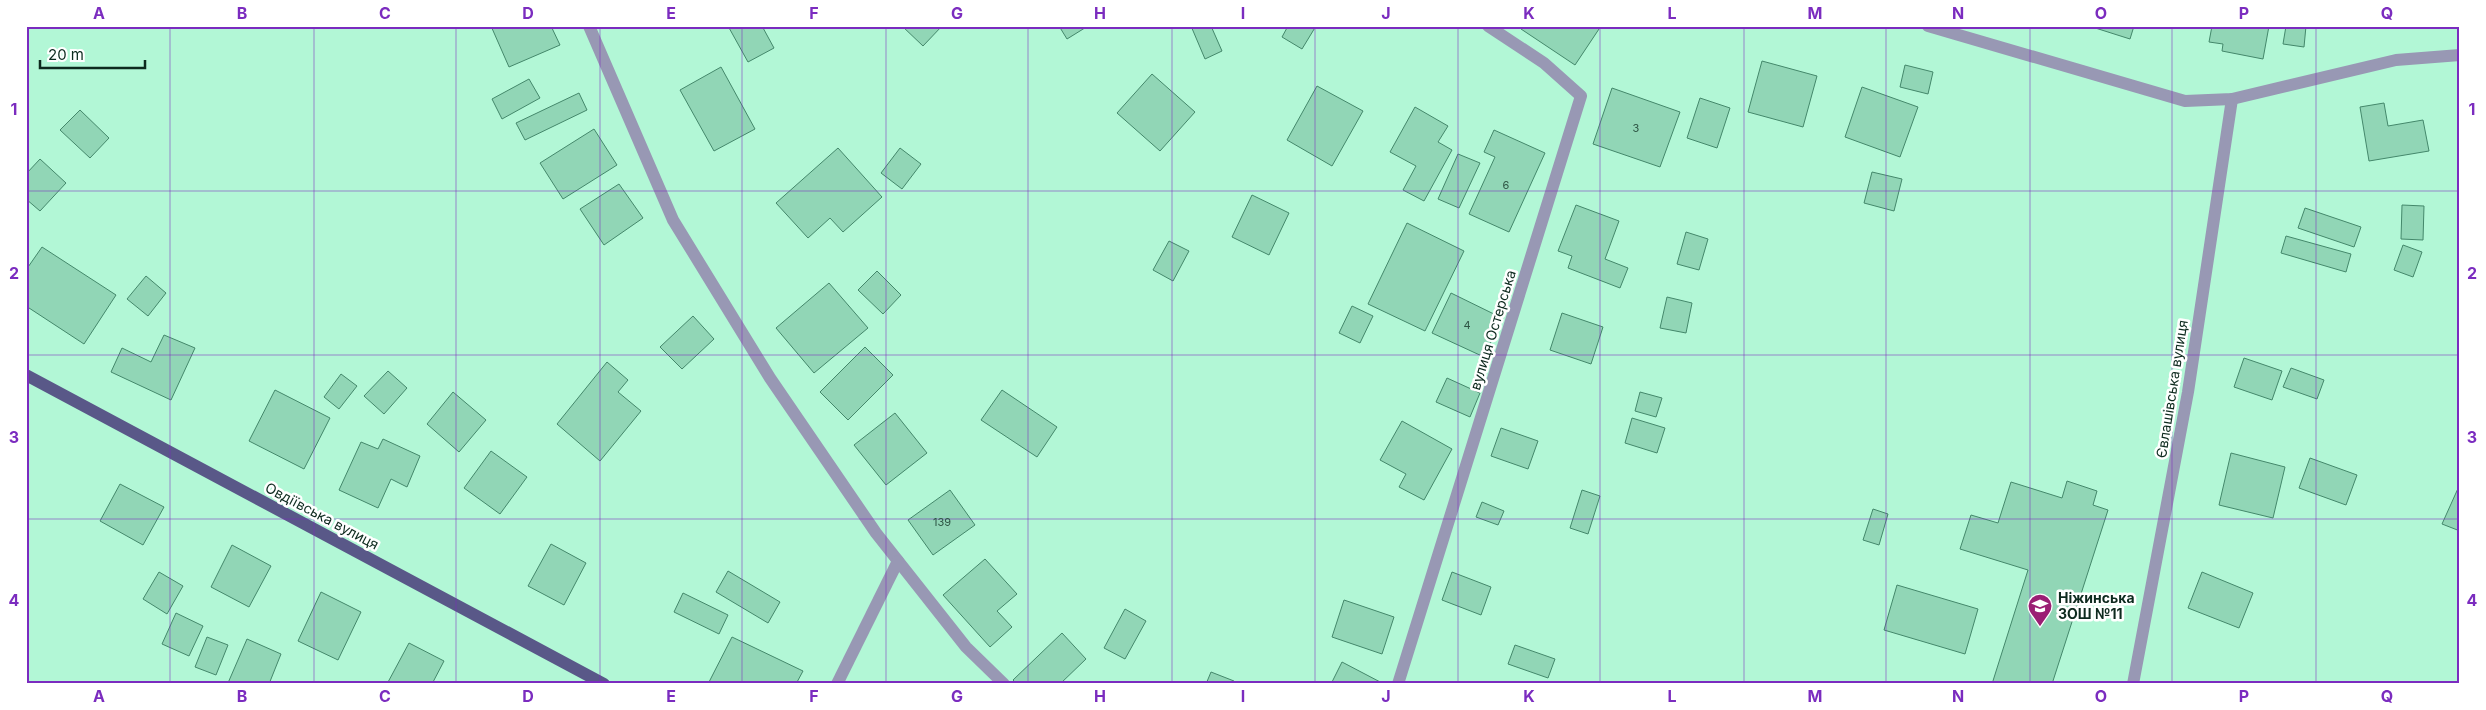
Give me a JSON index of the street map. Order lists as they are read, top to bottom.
{
  "streets": {
    "main road": ["Овдіївська вулиця"],
    "street": ["вулиця Остерська", "Євлашівська вулиця"]
  },
  "places": {
    "school or university": ["Ніжинська ЗОШ №11"]
  },
  "house_numbers": [
    "3",
    "6",
    "4",
    "139"
  ],
  "scale_bar": "20 m",
  "grid": {
    "columns": [
      "A",
      "B",
      "C",
      "D",
      "E",
      "F",
      "G",
      "H",
      "I",
      "J",
      "K",
      "L",
      "M",
      "N",
      "O",
      "P",
      "Q"
    ],
    "rows": [
      "1",
      "2",
      "3",
      "4"
    ]
  }
}
